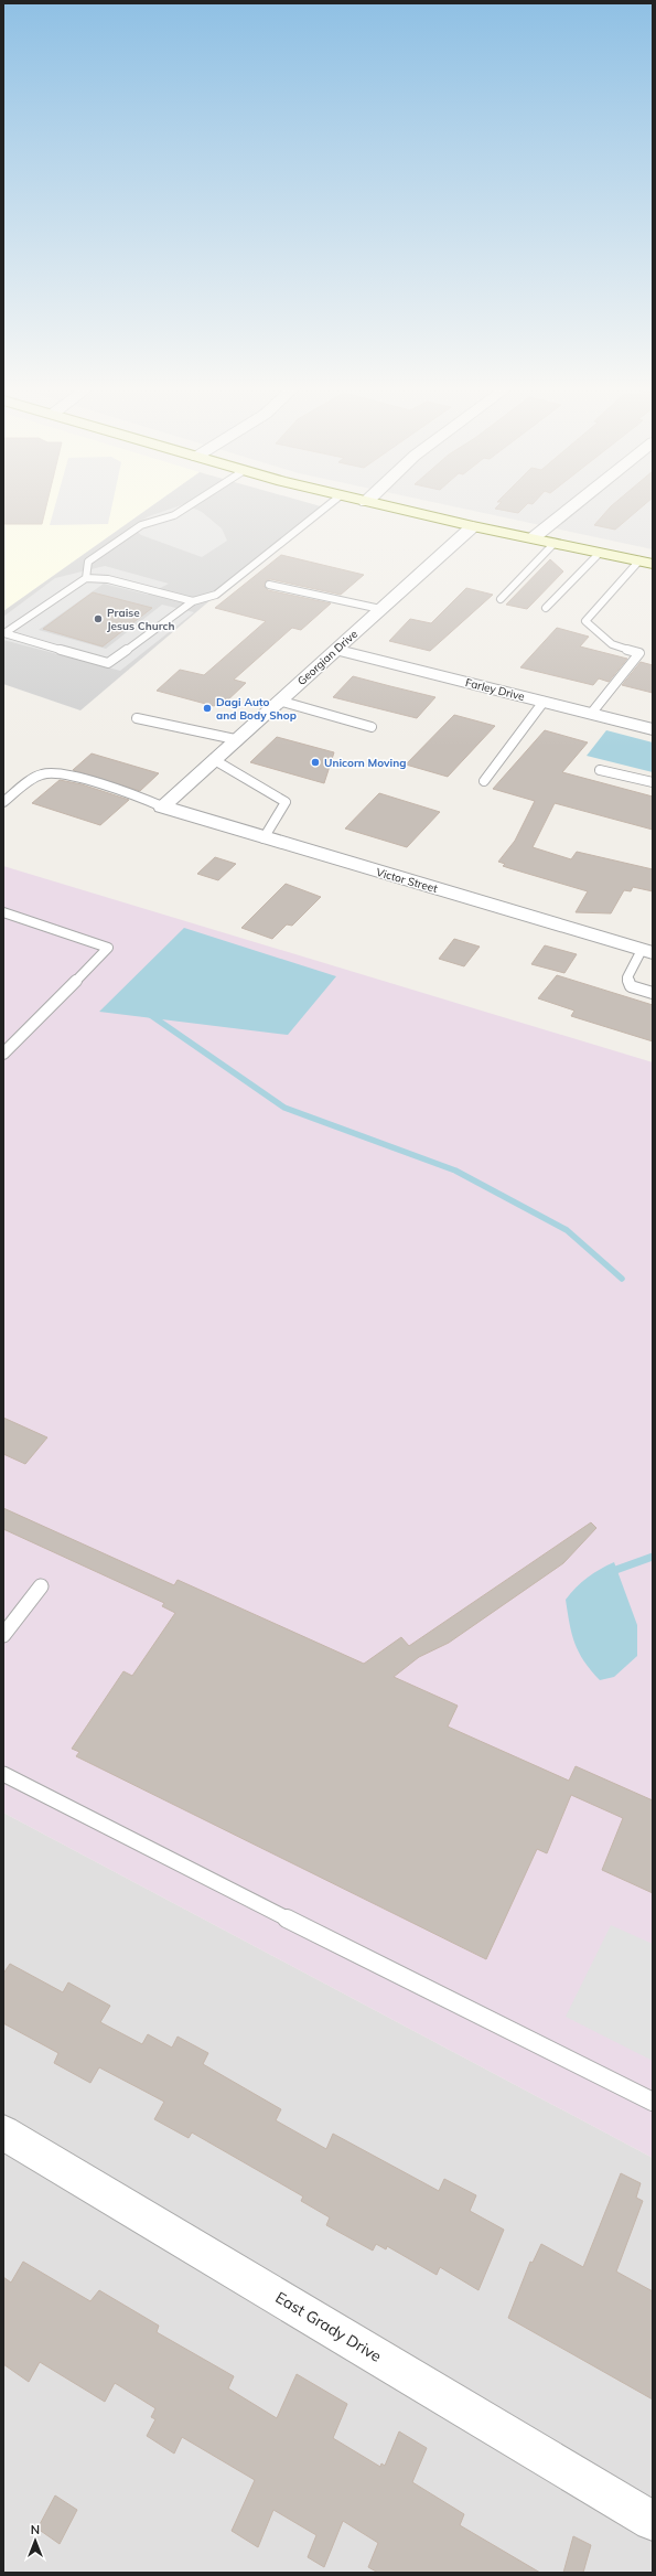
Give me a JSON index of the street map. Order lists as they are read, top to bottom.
{
  "streets": {
    "street": [
      "Georgian Drive",
      "Farley Drive",
      "Victor Street",
      "East Grady Drive"
    ]
  },
  "crossings": [
    ["Georgian Drive", "Farley Drive"],
    ["Georgian Drive", "Victor Street"]
  ],
  "places": ["Praise Jesus Church", "Dagi Auto and Body Shop", "Unicorn Moving"],
  "north": "top"
}
